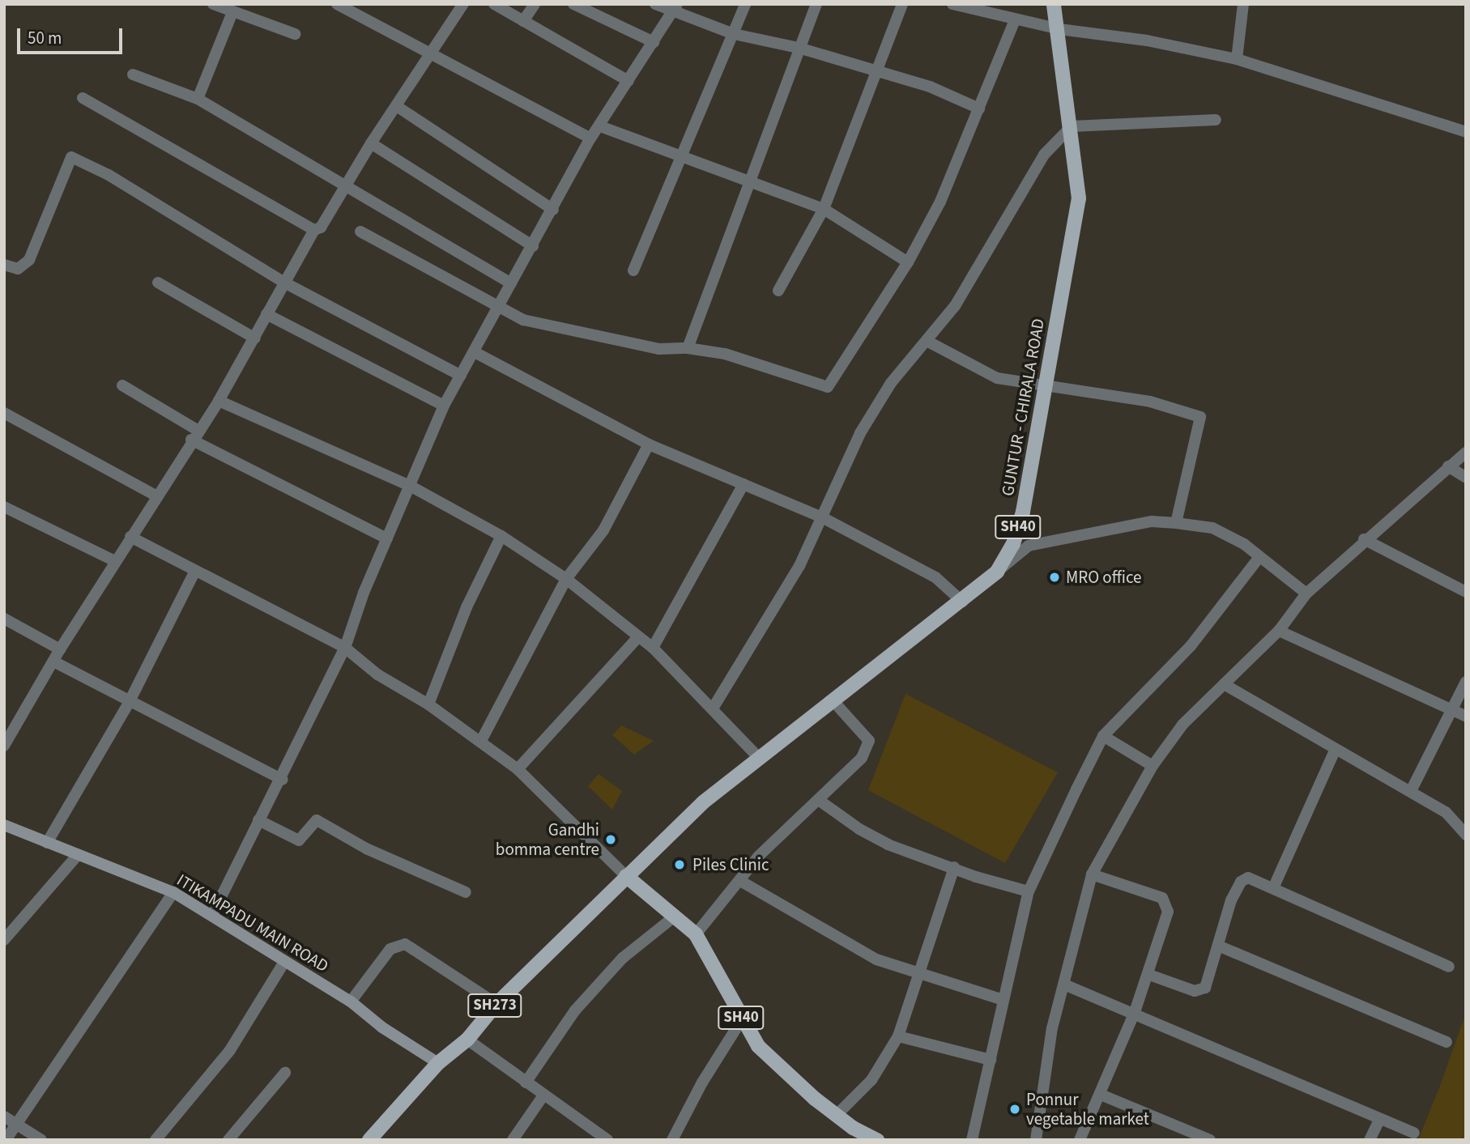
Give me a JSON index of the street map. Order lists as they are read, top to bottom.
{
  "streets": {
    "main road": ["GUNTUR - CHIRALA ROAD", "SH40", "SH273"],
    "street": ["ITIKAMPADU MAIN ROAD"]
  },
  "crossings": [
    ["GUNTUR - CHIRALA ROAD", "SH40"],
    ["GUNTUR - CHIRALA ROAD", "ITIKAMPADU MAIN ROAD"]
  ],
  "places": [
    "MRO office",
    "Gandhi bomma centre",
    "Piles Clinic",
    "Ponnur vegetable market"
  ],
  "scale_bar": "50 m"
}
